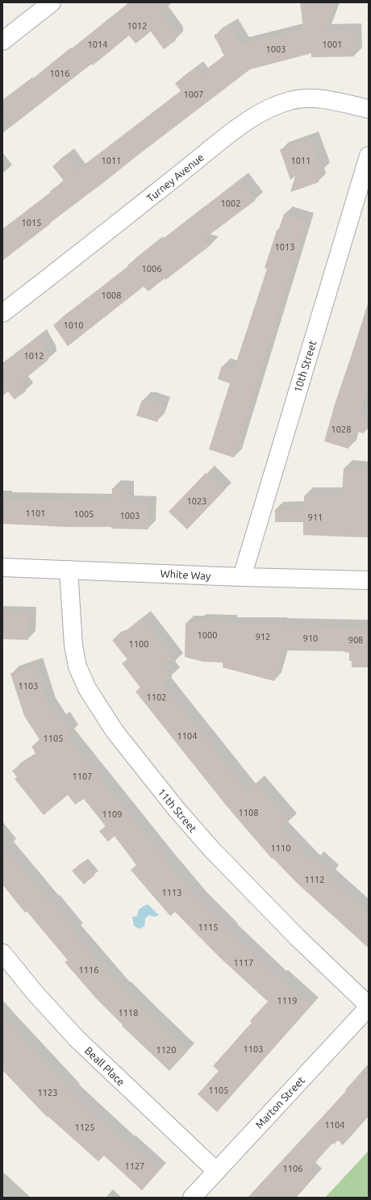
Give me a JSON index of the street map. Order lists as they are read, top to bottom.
{
  "streets": {
    "street": [
      "Turney Avenue",
      "10th Street",
      "White Way",
      "11th Street",
      "Beall Place",
      "Marton Street"
    ]
  },
  "crossings": [
    ["10th Street", "White Way"],
    ["White Way", "11th Street"],
    ["11th Street", "Marton Street"],
    ["Beall Place", "Marton Street"]
  ],
  "house_numbers": [
    "1012",
    "1014",
    "1001",
    "1003",
    "1016",
    "1007",
    "1011",
    "1011",
    "1002",
    "1015",
    "1013",
    "1006",
    "1008",
    "1010",
    "1012",
    "1028",
    "1023",
    "1101",
    "1005",
    "1003",
    "911",
    "1000",
    "912",
    "910",
    "908",
    "1100",
    "1103",
    "1102",
    "1104",
    "1105",
    "1107",
    "1108",
    "1109",
    "1110",
    "1112",
    "1113",
    "1115",
    "1117",
    "1116",
    "1119",
    "1118",
    "1103",
    "1120",
    "1105",
    "1123",
    "1104",
    "1125",
    "1127",
    "1106"
  ]
}
